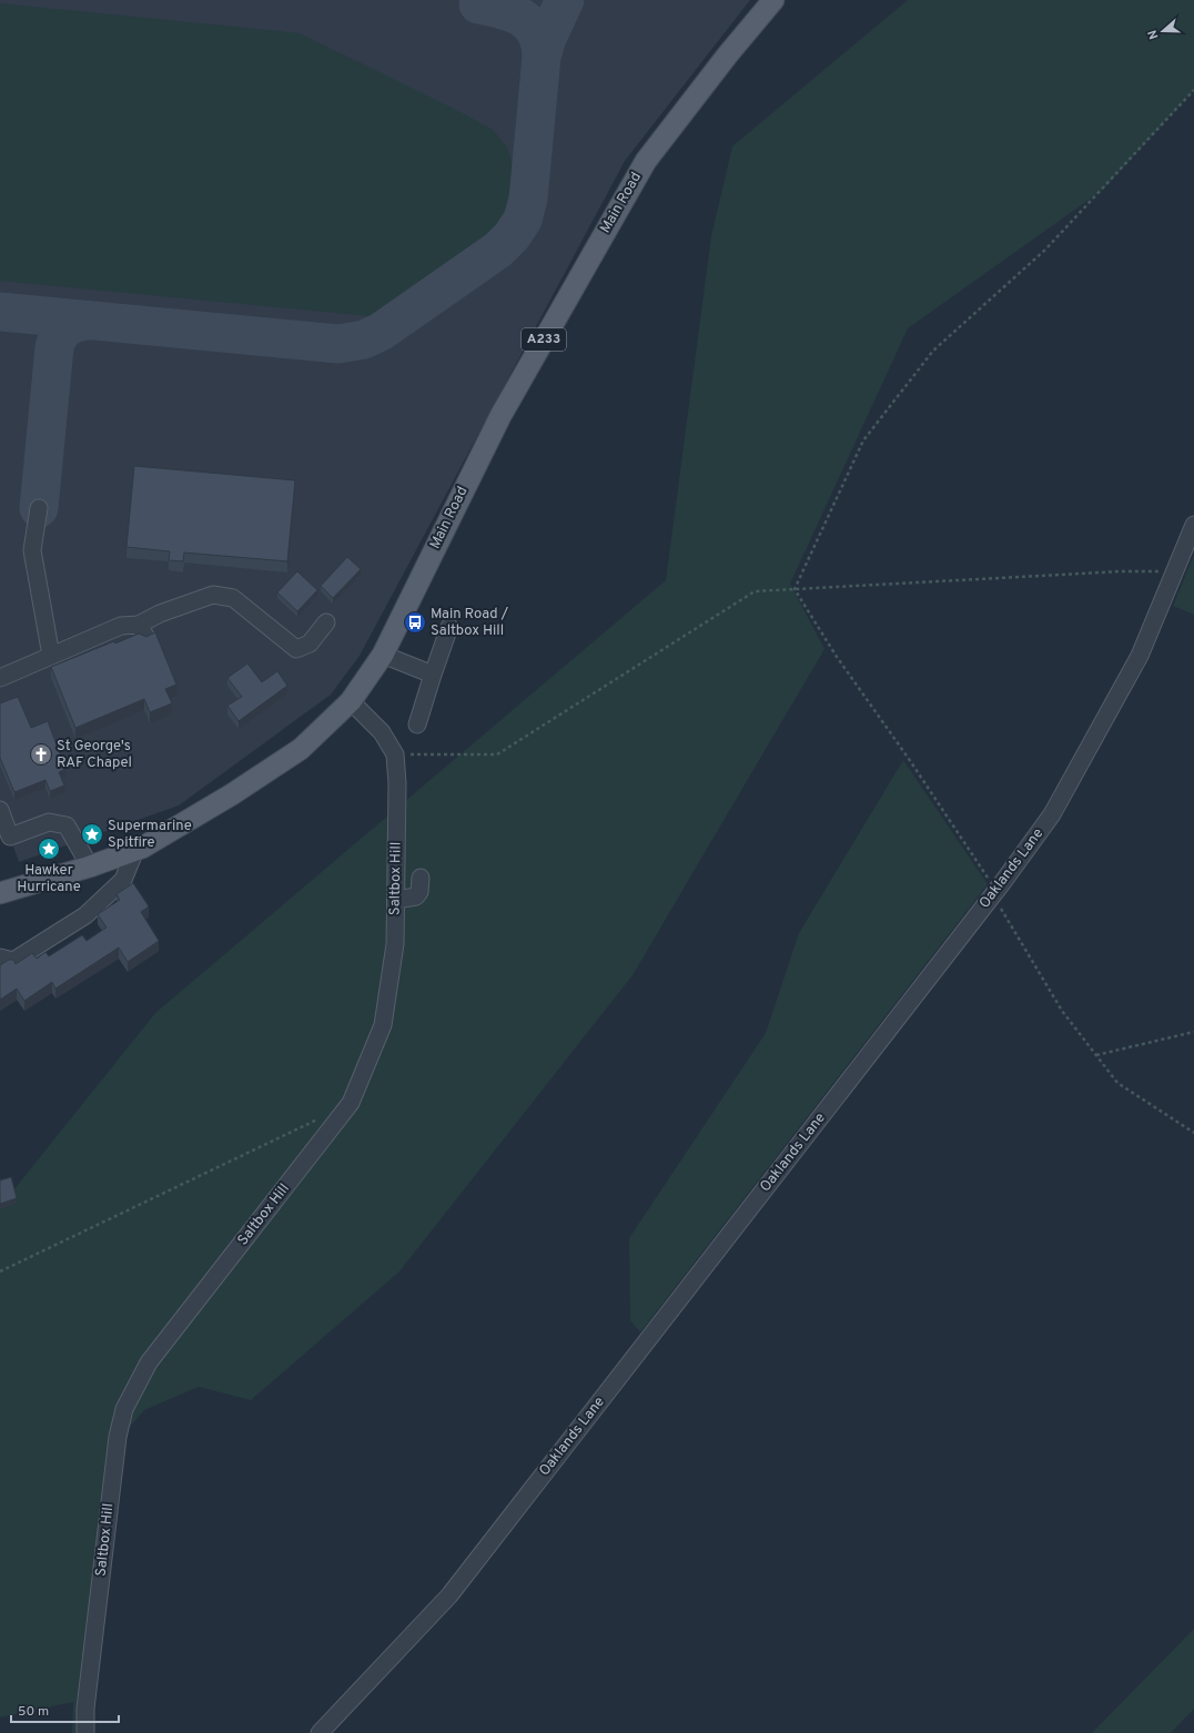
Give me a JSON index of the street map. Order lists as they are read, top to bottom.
{
  "streets": {
    "main road": ["Main Road", "A233"],
    "street": ["Oaklands Lane", "Saltbox Hill"]
  },
  "crossings": [
    ["Main Road", "Saltbox Hill"]
  ],
  "places": {
    "bus stop": ["Main Road / Saltbox Hill"],
    "church": ["St George's RAF Chapel"],
    "place": ["Supermarine Spitfire", "Hawker Hurricane"]
  },
  "scale_bar": "50 m",
  "north": "left"
}
